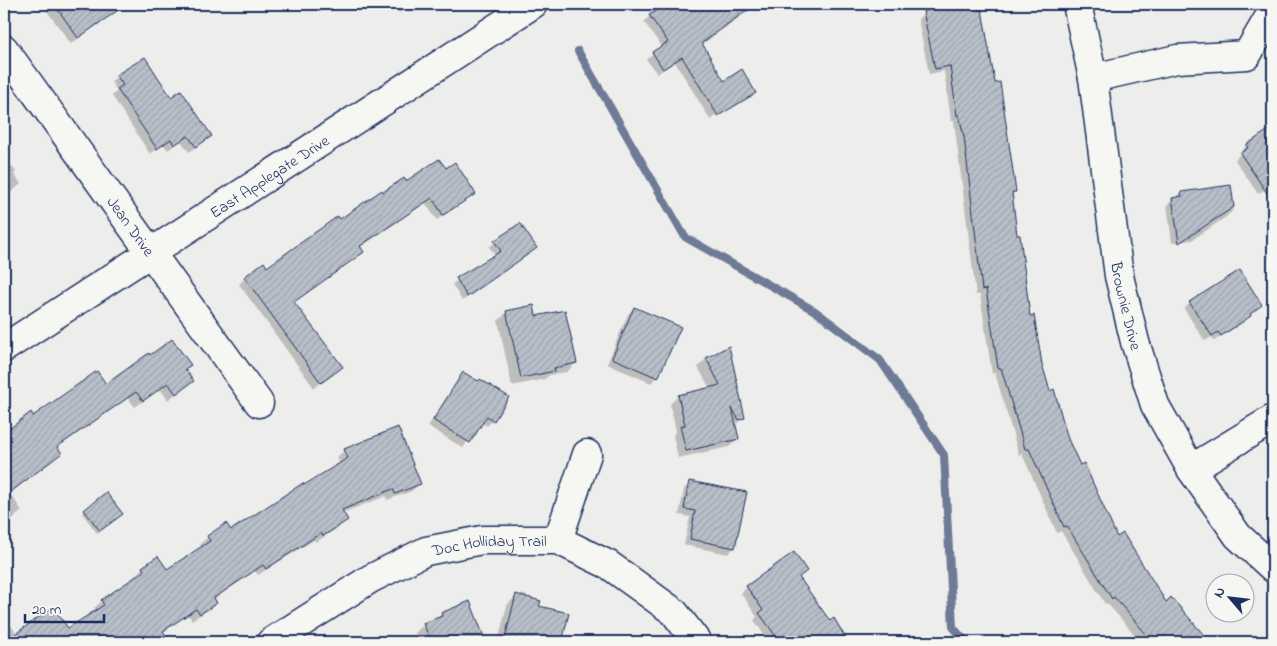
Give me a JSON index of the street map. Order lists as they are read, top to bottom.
{
  "streets": {
    "street": [
      "East Applegate Drive",
      "Jean Drive",
      "Brownie Drive",
      "Doc Holliday Trail"
    ]
  },
  "crossings": [
    ["East Applegate Drive", "Jean Drive"]
  ],
  "scale_bar": "20 m",
  "north": "top left"
}
